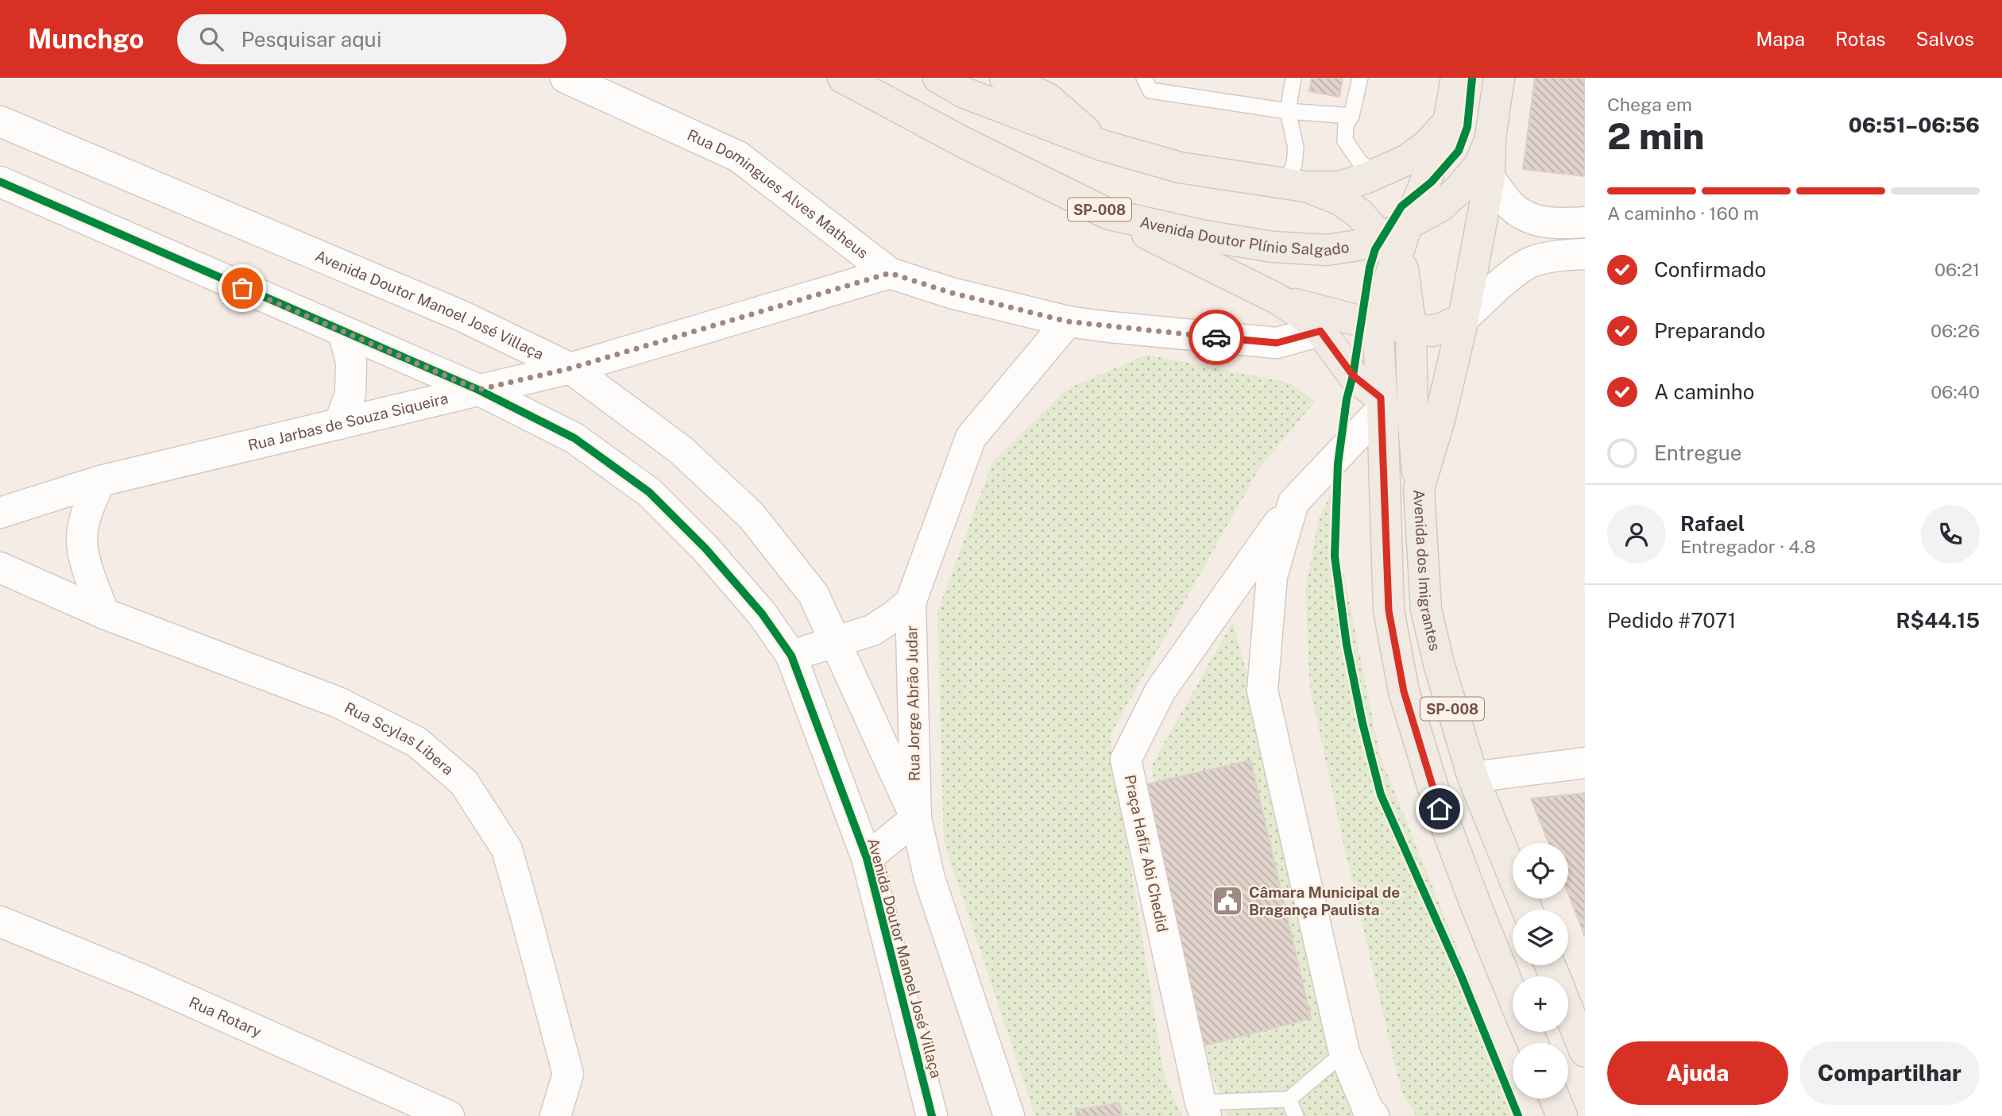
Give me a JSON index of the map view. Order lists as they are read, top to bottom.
{
  "streets": {
    "main road": ["SP-008", "Avenida Doutor Plínio Salgado", "Avenida dos Imigrantes"],
    "street": [
      "Rua Domingues Alves Matheus",
      "Avenida Doutor Manoel José Villaça",
      "Rua Jarbas de Souza Siqueira",
      "Rua Jorge Abrão Judar",
      "Rua Scylas Libera",
      "Praça Hafiz Abi Chedid",
      "Rua Rotary"
    ]
  },
  "crossings": [
    ["Rua Domingues Alves Matheus", "Rua Jarbas de Souza Siqueira"],
    ["Rua Domingues Alves Matheus", "Rua Jorge Abrão Judar"],
    ["SP-008", "Avenida Doutor Plínio Salgado"],
    ["SP-008", "Avenida dos Imigrantes"],
    ["SP-008", "Praça Hafiz Abi Chedid"],
    ["Avenida Doutor Plínio Salgado", "Avenida dos Imigrantes"],
    ["Avenida Doutor Manoel José Villaça", "Rua Jarbas de Souza Siqueira"],
    ["Avenida Doutor Manoel José Villaça", "Rua Jorge Abrão Judar"]
  ],
  "places": {
    "public building": ["Câmara Municipal de Bragança Paulista"]
  },
  "page": {
    "header": "Munchgo",
    "search": "Pesquisar aqui",
    "nav": ["Mapa", "Rotas", "Salvos"],
    "heading": ["2 min", "Chega em", "06:51–06:56"],
    "panel": [
      "Rafael",
      "Entregador · 4.8",
      "Pedido #7071",
      "R$44.15"
    ],
    "bar": "A caminho · 160 m",
    "list": [
      ["Confirmado", "06:21"],
      ["Preparando", "06:26"],
      ["A caminho", "06:40"],
      "Entregue"
    ],
    "map_buttons": ["+", "−"],
    "buttons": ["Ajuda", "Compartilhar"]
  }
}
